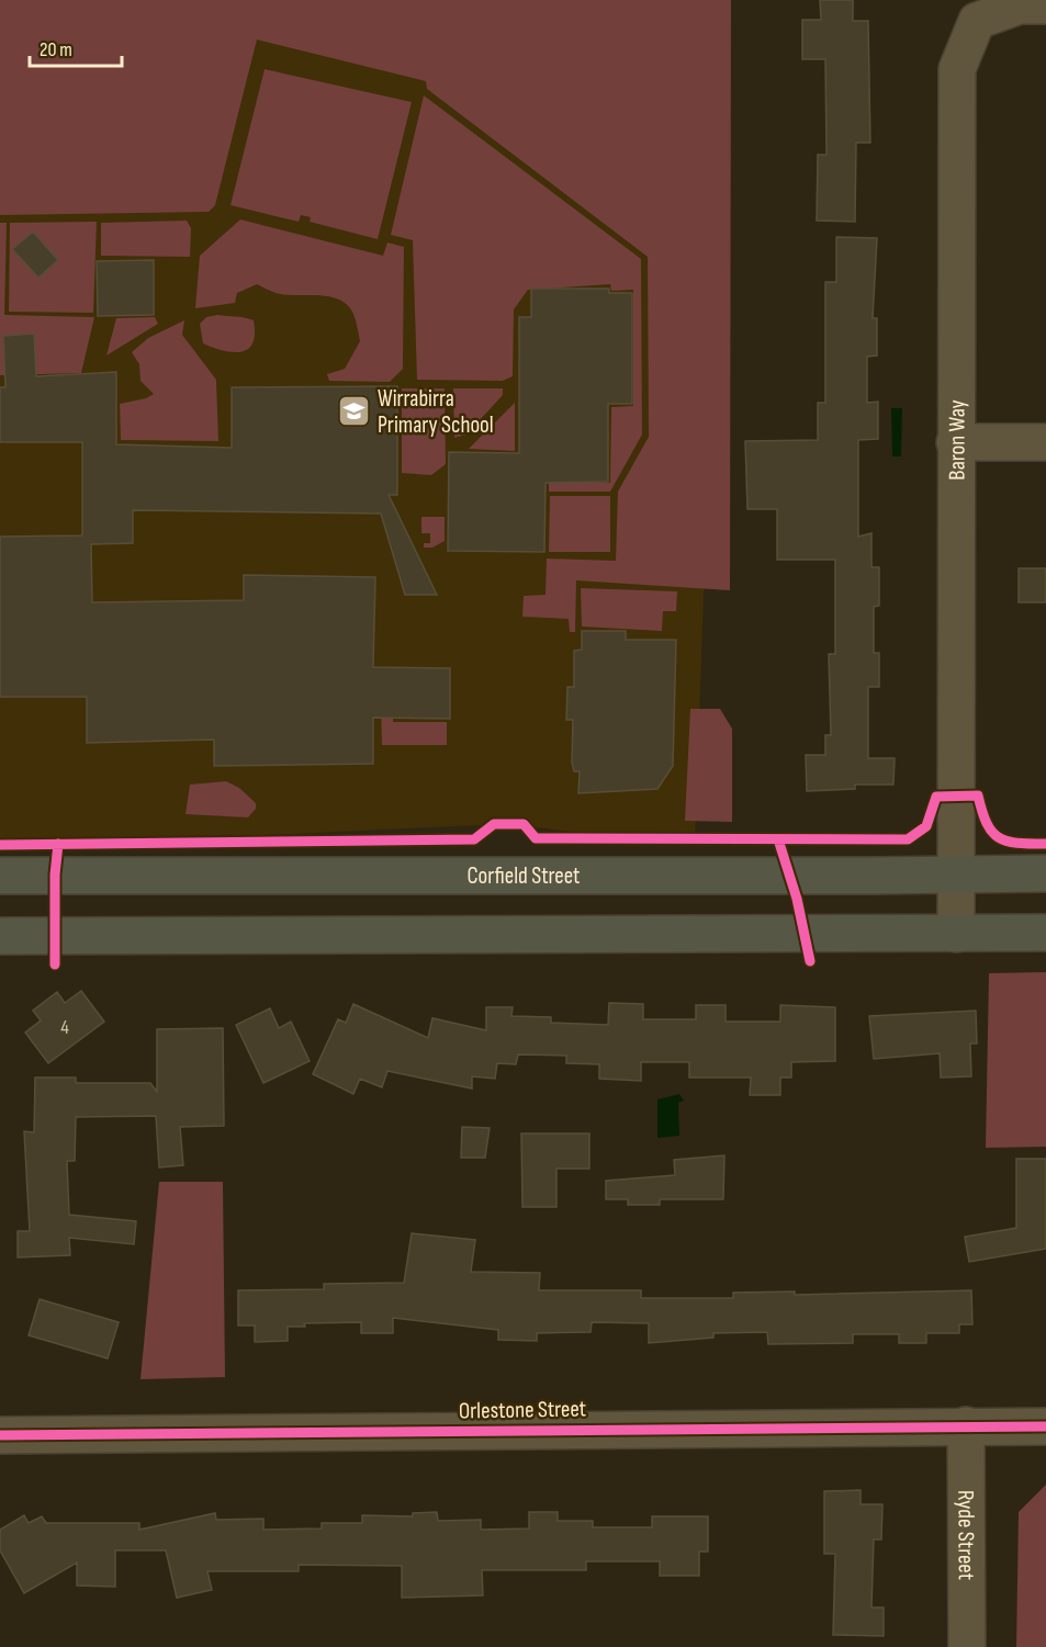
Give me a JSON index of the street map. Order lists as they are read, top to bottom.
{
  "streets": {
    "main road": ["Corfield Street"],
    "street": ["Baron Way", "Orlestone Street", "Ryde Street"]
  },
  "crossings": [
    ["Baron Way", "Corfield Street"],
    ["Orlestone Street", "Ryde Street"]
  ],
  "places": {
    "school or university": ["Wirrabirra Primary School"]
  },
  "house_numbers": ["4"],
  "scale_bar": "20 m"
}
